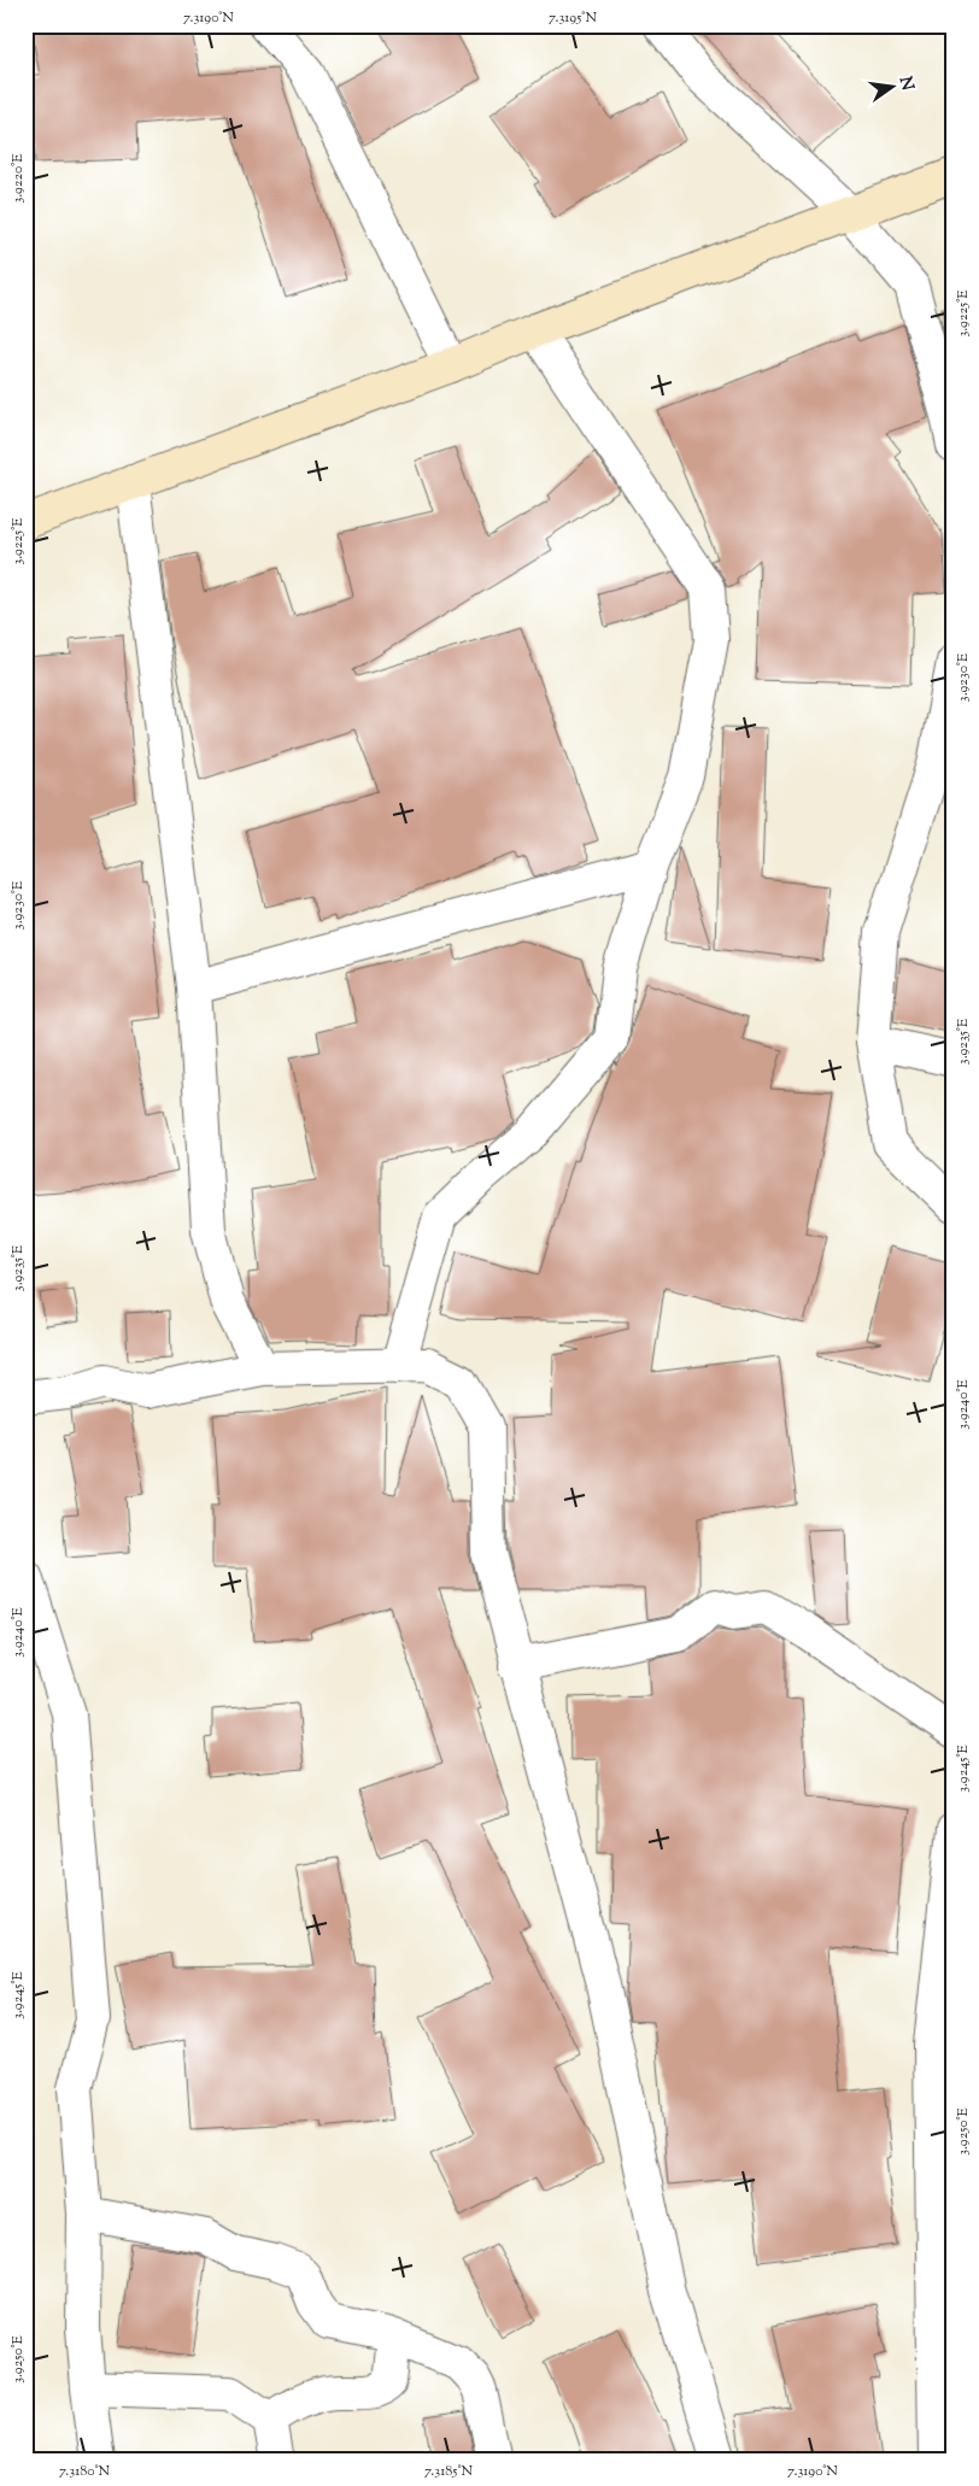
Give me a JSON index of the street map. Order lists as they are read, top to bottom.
{
  "north": "right",
  "coordinates": [
    "7.3190°N",
    "7.3195°N",
    "3.9220°E",
    "3.9225°E",
    "3.9230°E",
    "3.9235°E",
    "3.9240°E",
    "3.9245°E",
    "3.9250°E",
    "7.3180°N",
    "7.3185°N"
  ]
}
